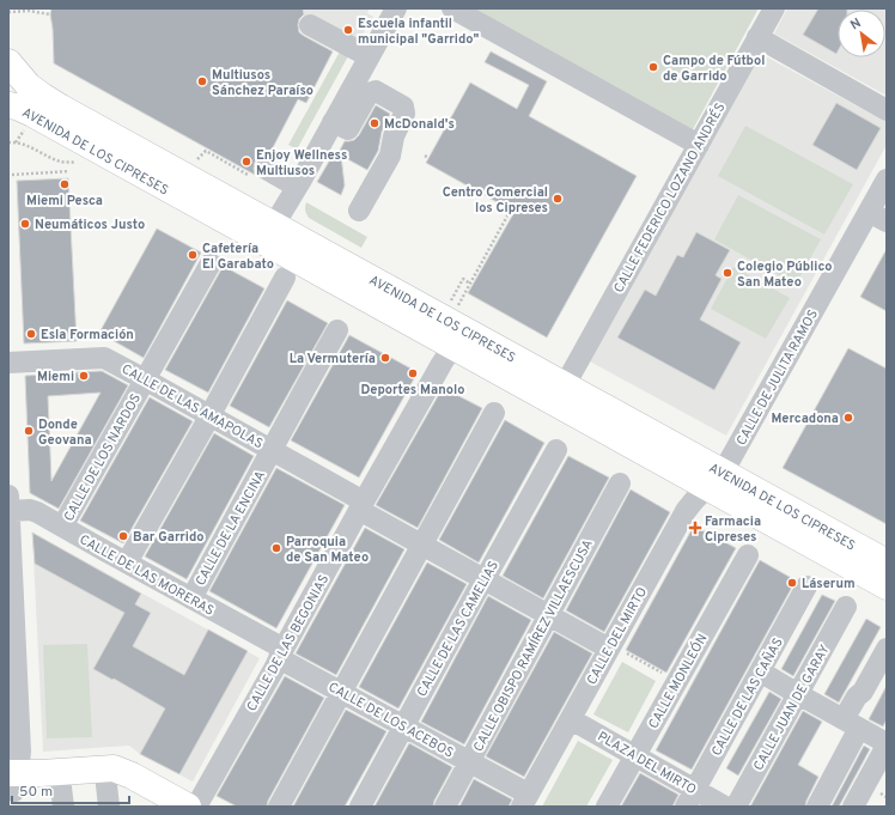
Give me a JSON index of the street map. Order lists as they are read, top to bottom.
{
  "streets": {
    "main road": ["AVENIDA DE LOS CIPRESES"],
    "street": [
      "CALLE FEDERICO LOZANO ANDRÉS",
      "CALLE DE JULITA RAMOS",
      "CALLE DE LAS AMAPOLAS",
      "CALLE DE LOS NARDOS",
      "CALLE DE LA ENCINA",
      "CALLE DE LAS MORERAS",
      "CALLE DE LAS CAMELIAS",
      "CALLE DEL MIRTO",
      "CALLE DE LAS BEGONIAS",
      "CALLE OBISPO RAMÍREZ VILLAESCUSA",
      "CALLE MONLEÓN",
      "CALLE DE LAS CAÑAS",
      "CALLE JUAN DE GARAY",
      "CALLE DE LOS ACEBOS",
      "PLAZA DEL MIRTO"
    ]
  },
  "crossings": [
    ["AVENIDA DE LOS CIPRESES", "CALLE FEDERICO LOZANO ANDRÉS"],
    ["AVENIDA DE LOS CIPRESES", "CALLE DE JULITA RAMOS"],
    ["AVENIDA DE LOS CIPRESES", "CALLE DEL MIRTO"],
    ["AVENIDA DE LOS CIPRESES", "CALLE DE LAS BEGONIAS"],
    ["CALLE DE JULITA RAMOS", "CALLE DEL MIRTO"],
    ["CALLE DE LAS AMAPOLAS", "CALLE DE LOS NARDOS"],
    ["CALLE DE LAS AMAPOLAS", "CALLE DE LA ENCINA"],
    ["CALLE DE LAS AMAPOLAS", "CALLE DE LAS CAMELIAS"],
    ["CALLE DE LAS AMAPOLAS", "CALLE DEL MIRTO"],
    ["CALLE DE LAS AMAPOLAS", "CALLE DE LAS BEGONIAS"],
    ["CALLE DE LAS AMAPOLAS", "CALLE OBISPO RAMÍREZ VILLAESCUSA"],
    ["CALLE DE LOS NARDOS", "CALLE DE LAS MORERAS"],
    ["CALLE DE LA ENCINA", "CALLE DE LAS MORERAS"],
    ["CALLE DE LAS MORERAS", "CALLE DE LAS BEGONIAS"],
    ["CALLE DE LAS MORERAS", "CALLE DE LOS ACEBOS"],
    ["CALLE DE LAS CAMELIAS", "CALLE DE LOS ACEBOS"],
    ["CALLE DEL MIRTO", "CALLE DE LOS ACEBOS"],
    ["CALLE DEL MIRTO", "PLAZA DEL MIRTO"],
    ["CALLE DE LAS BEGONIAS", "CALLE DE LOS ACEBOS"],
    ["CALLE OBISPO RAMÍREZ VILLAESCUSA", "CALLE DE LOS ACEBOS"],
    ["CALLE MONLEÓN", "PLAZA DEL MIRTO"],
    ["CALLE DE LAS CAÑAS", "PLAZA DEL MIRTO"]
  ],
  "places": {
    "other": [
      "Escuela infantil municipal \"Garrido\"",
      "Campo de Fútbol de Garrido",
      "Multiusos Sánchez Paraíso",
      "McDonald's",
      "Enjoy Wellness Multiusos",
      "Miemi Pesca",
      "Centro Comercial los Cipreses",
      "Neumáticos Justo",
      "Cafetería El Garabato",
      "Colegio Público San Mateo",
      "Esla Formación",
      "La Vermutería",
      "Deportes Manolo",
      "Miemi",
      "Mercadona",
      "Donde Geovana",
      "Bar Garrido",
      "Parroquia de San Mateo",
      "Láserum"
    ],
    "health": ["Farmacia Cipreses"]
  },
  "scale_bar": "50 m",
  "north": "top left"
}
